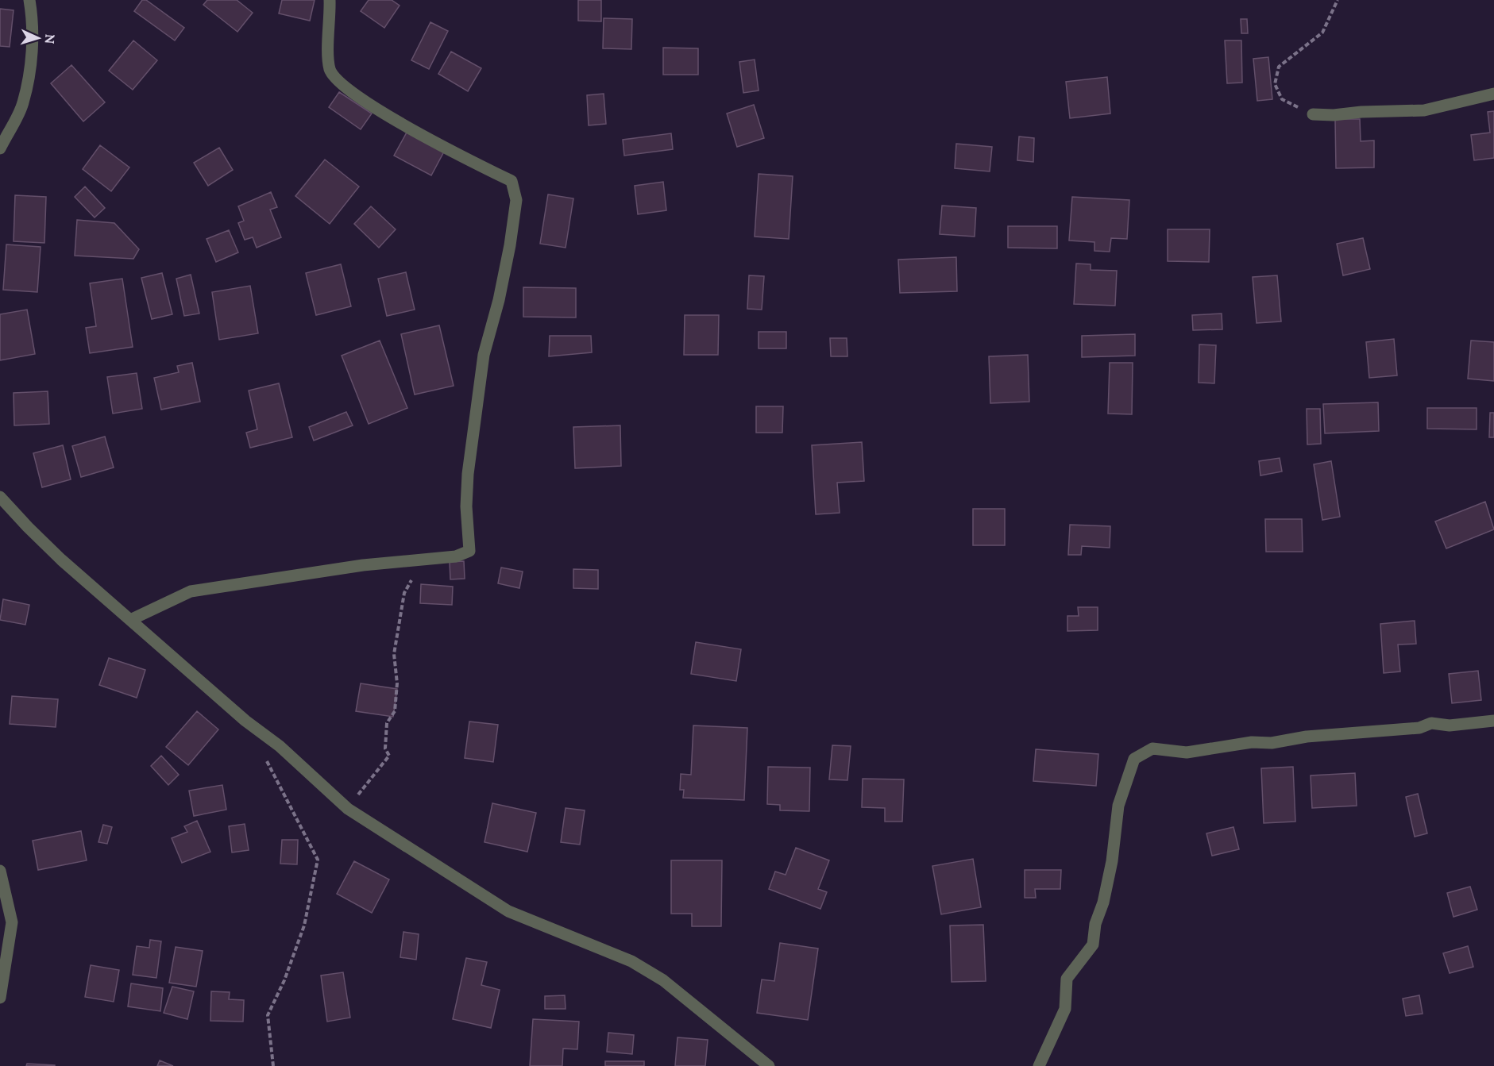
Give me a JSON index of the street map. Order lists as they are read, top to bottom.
{
  "north": "right"
}
